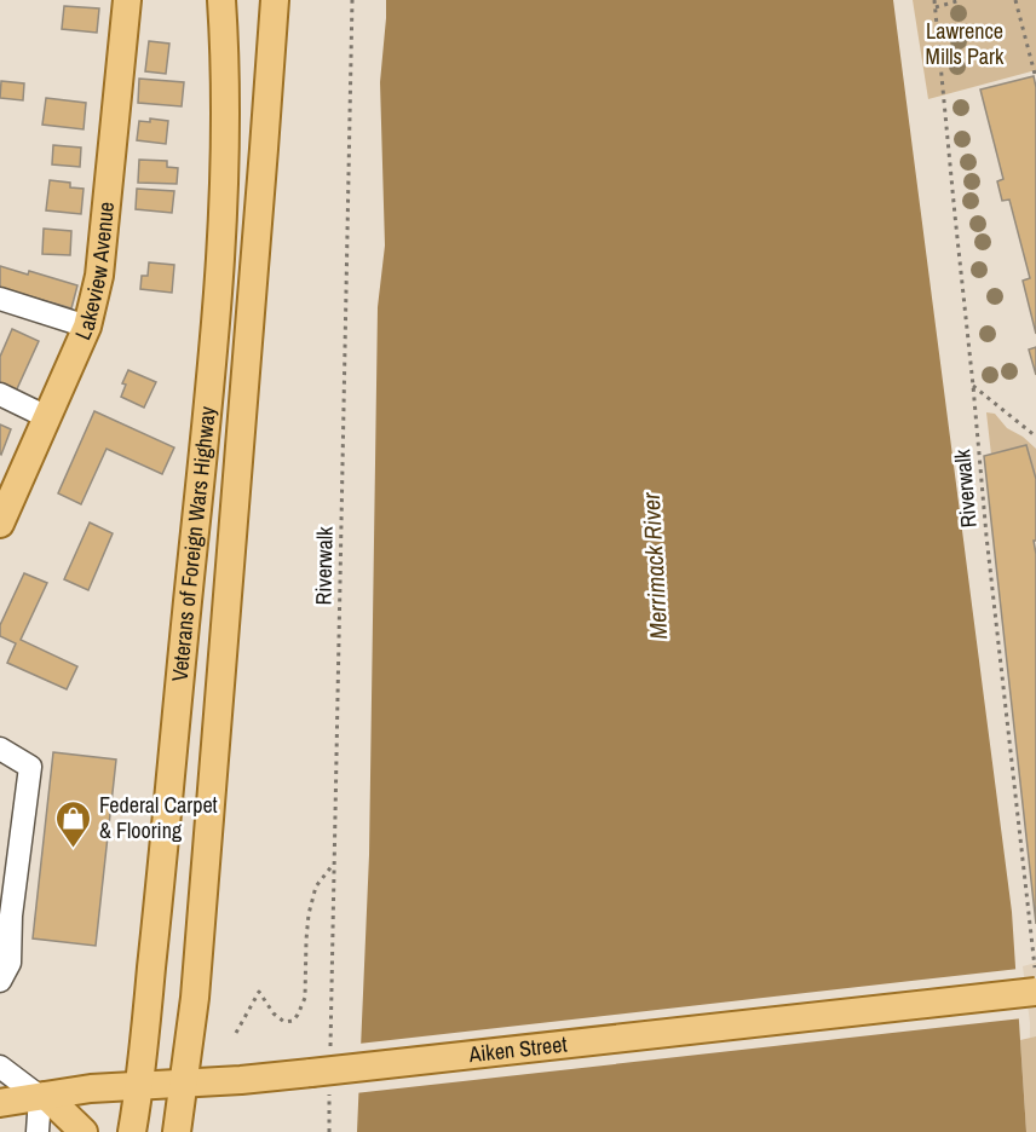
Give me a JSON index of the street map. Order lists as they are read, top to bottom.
{
  "streets": {
    "main road": ["Lakeview Avenue", "Veterans of Foreign Wars Highway", "Aiken Street"],
    "path": ["Riverwalk"]
  },
  "crossings": [
    ["Veterans of Foreign Wars Highway", "Aiken Street"]
  ],
  "water": ["Merrimack River"],
  "parks": ["Lawrence Mills Park"],
  "places": {
    "shop": ["Federal Carpet & Flooring"]
  }
}
